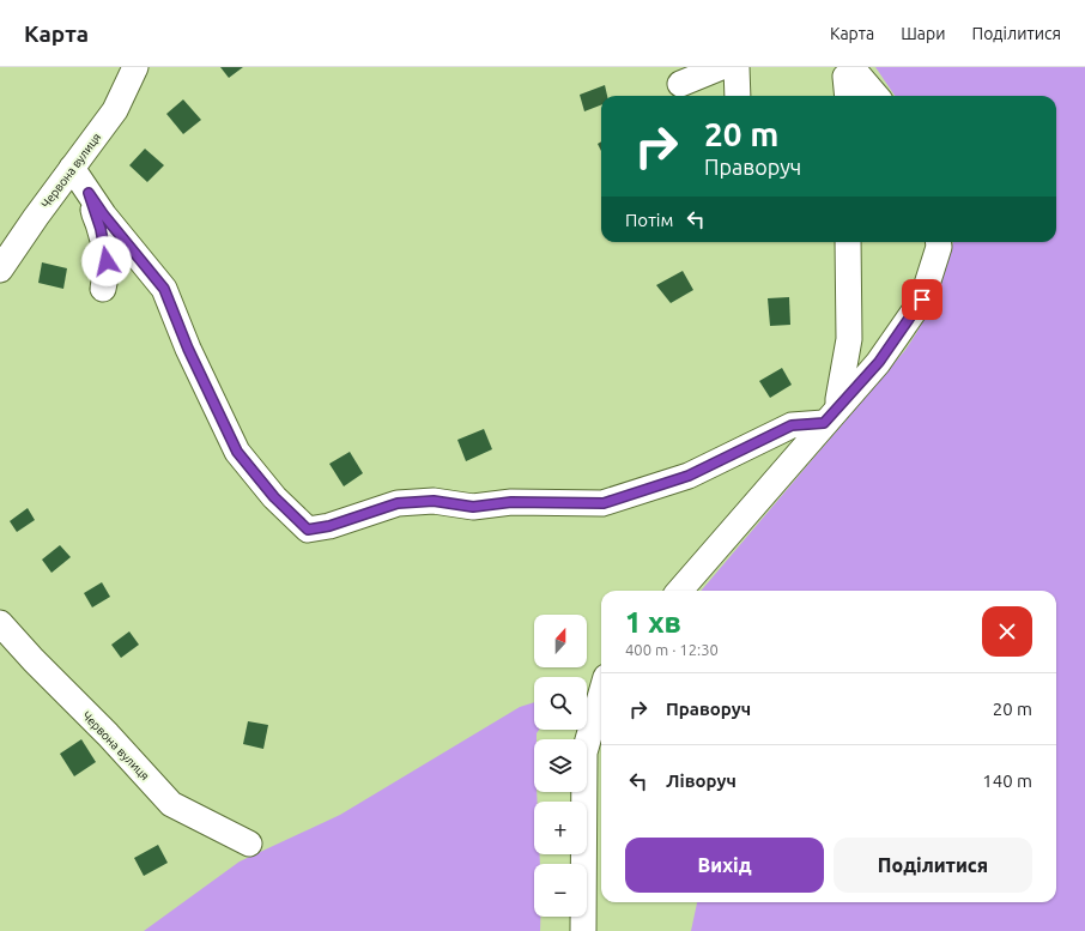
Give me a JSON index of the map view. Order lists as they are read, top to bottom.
{
  "streets": {
    "street": ["Червона вулиця"]
  },
  "north": "top",
  "page": {
    "header": "Карта",
    "nav": ["Карта", "Шари", "Поділитися"],
    "turn": ["20 m", "Праворуч"],
    "then": "Потім",
    "heading": ["1 хв", "400 m · 12:30"],
    "map_buttons": ["+", "−"],
    "list": [
      {
        "name": "Праворуч",
        "value": "20 m"
      },
      {
        "name": "Ліворуч",
        "value": "140 m"
      }
    ],
    "buttons": ["Вихід", "Поділитися"]
  }
}
